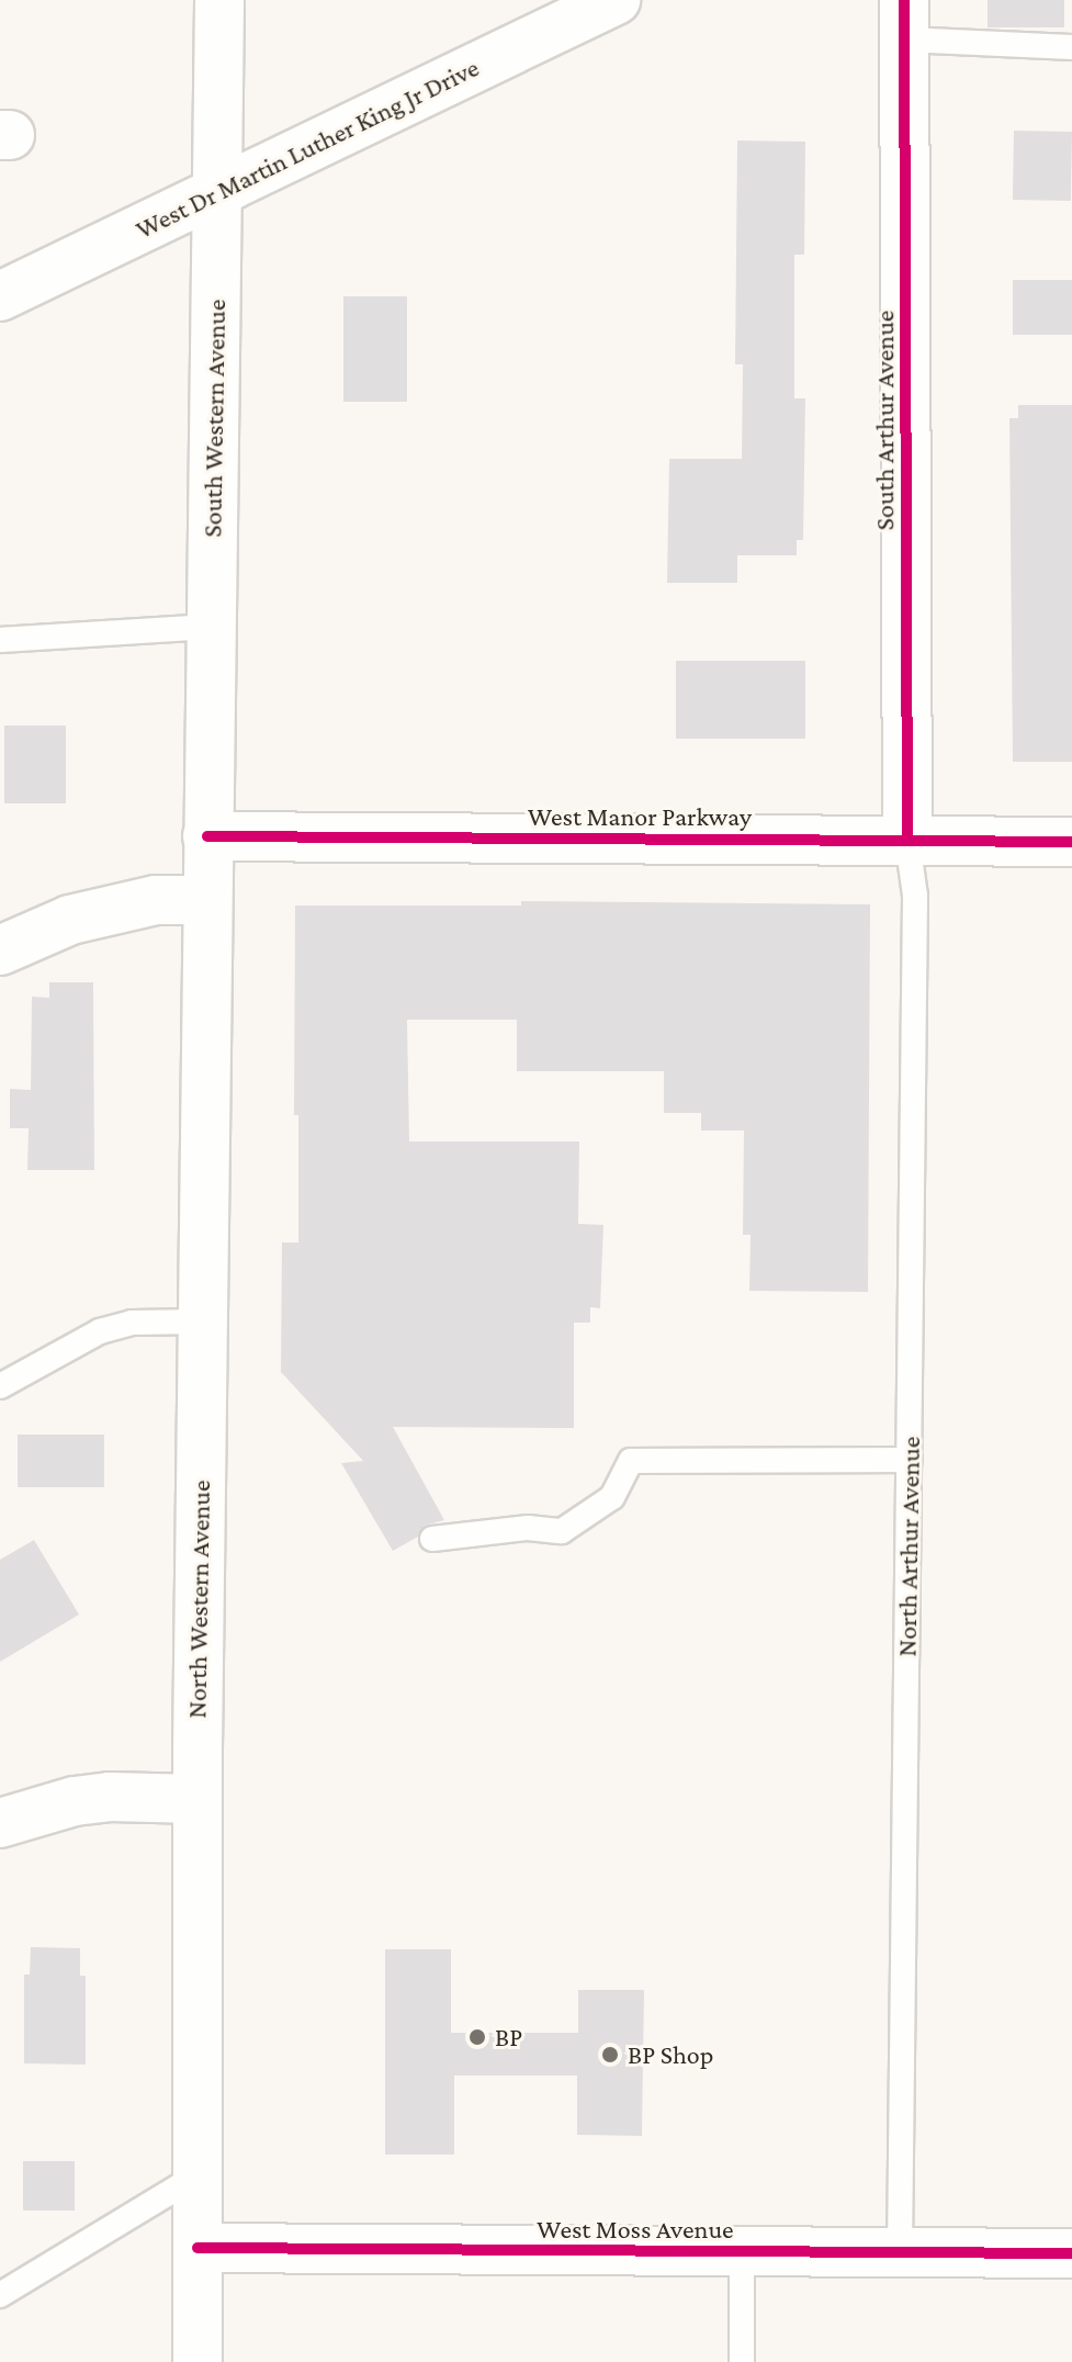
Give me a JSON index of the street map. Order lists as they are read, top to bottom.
{
  "streets": {
    "main road": [
      "West Dr Martin Luther King Jr Drive",
      "South Western Avenue",
      "South Arthur Avenue",
      "West Manor Parkway",
      "North Western Avenue",
      "West Moss Avenue"
    ],
    "lane": ["North Arthur Avenue"]
  },
  "crossings": [
    ["West Dr Martin Luther King Jr Drive", "South Western Avenue"],
    ["South Western Avenue", "West Manor Parkway"],
    ["South Western Avenue", "North Western Avenue"],
    ["South Arthur Avenue", "West Manor Parkway"],
    ["South Arthur Avenue", "North Arthur Avenue"],
    ["West Manor Parkway", "North Arthur Avenue"],
    ["West Manor Parkway", "North Western Avenue"],
    ["North Arthur Avenue", "West Moss Avenue"],
    ["North Western Avenue", "West Moss Avenue"]
  ],
  "places": ["BP", "BP Shop"]
}
